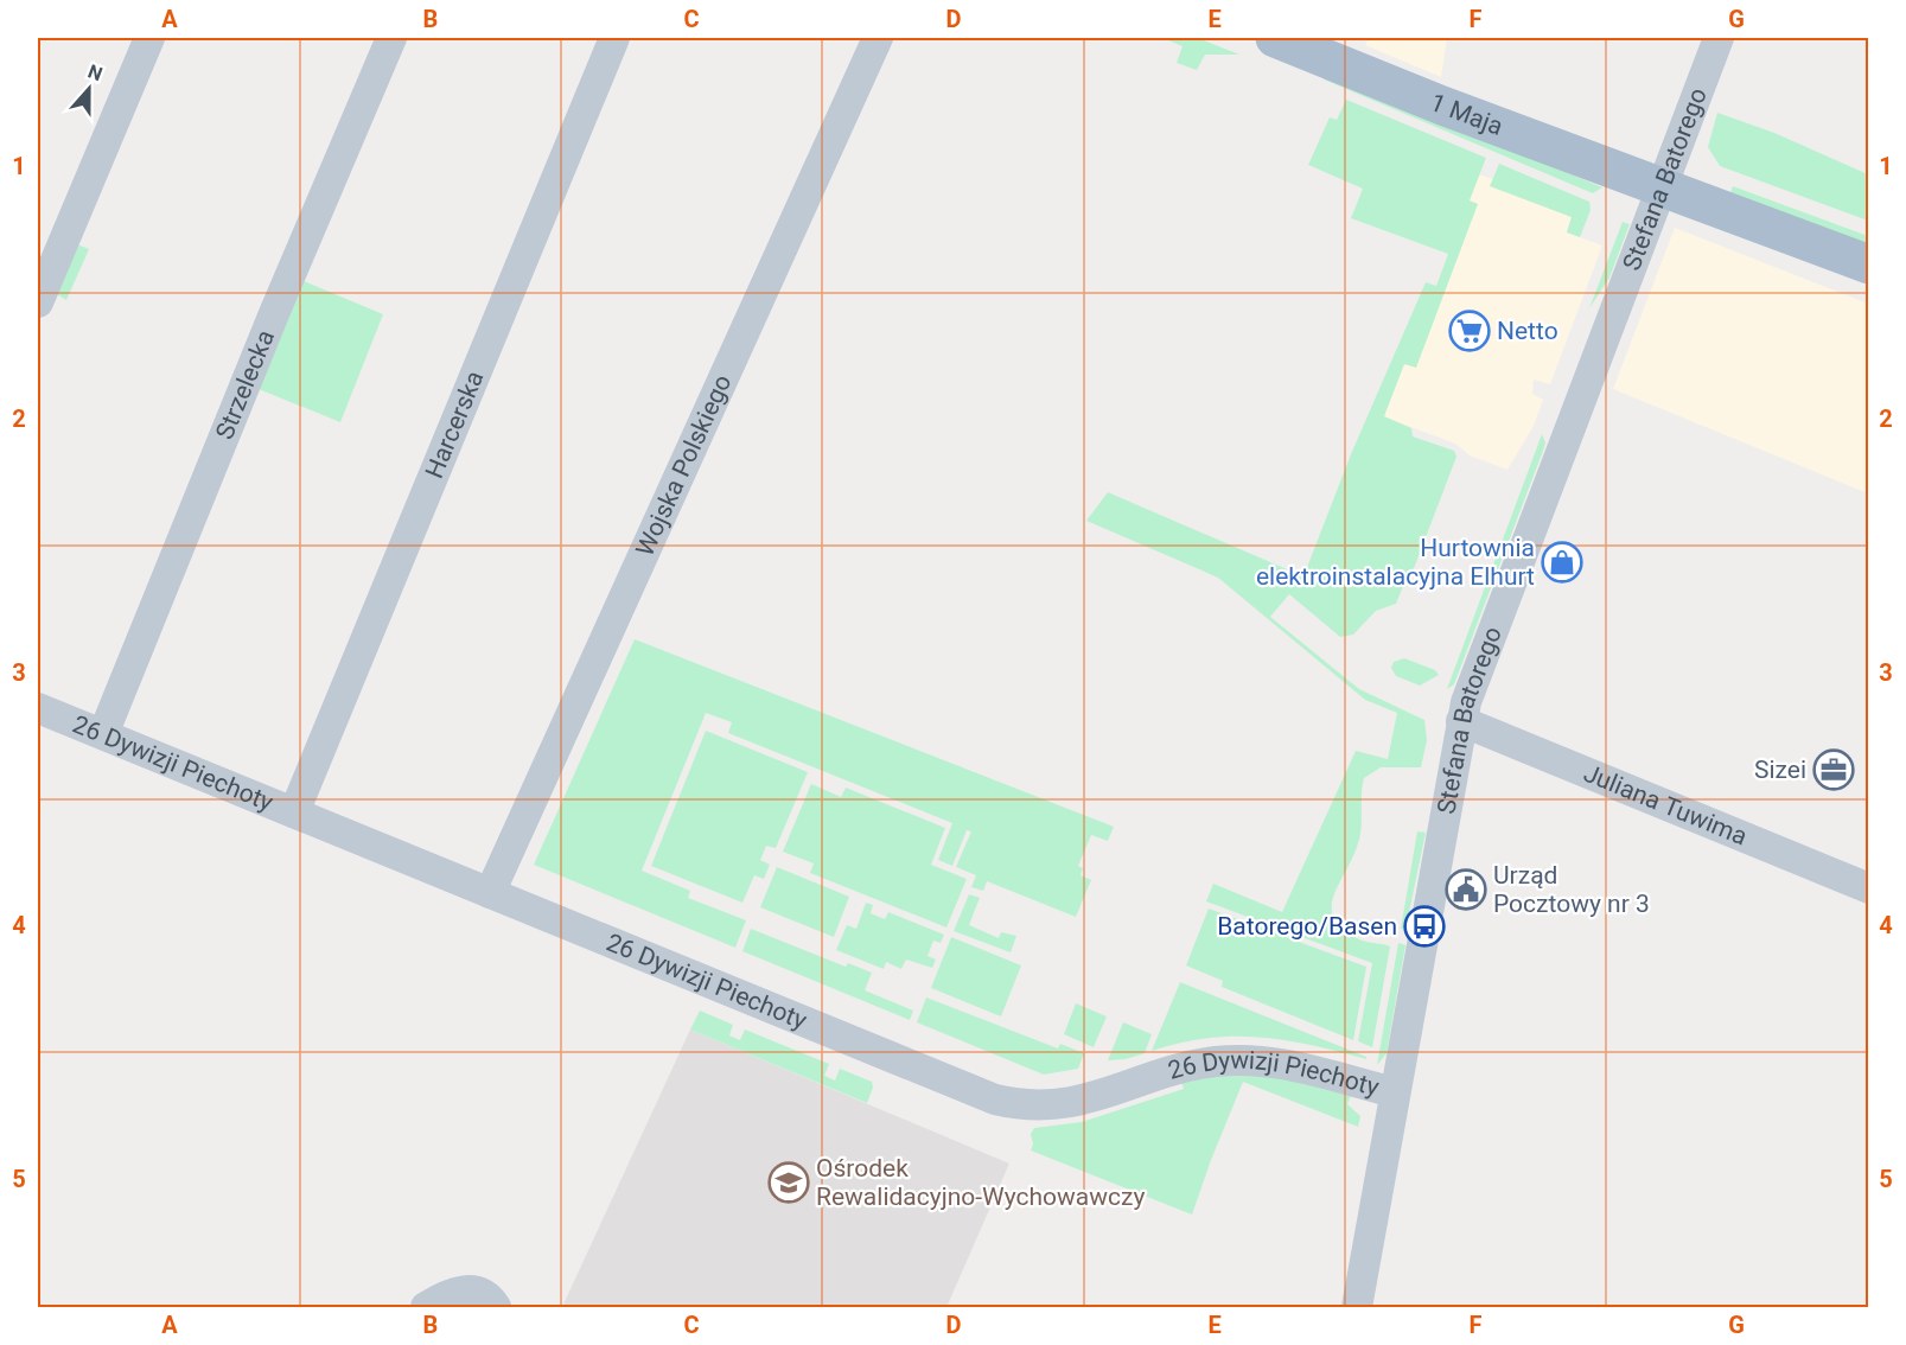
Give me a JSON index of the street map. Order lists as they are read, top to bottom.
{
  "streets": {
    "main road": ["1 Maja"],
    "street": [
      "Stefana Batorego",
      "Strzelecka",
      "Harcerska",
      "Wojska Polskiego",
      "26 Dywizji Piechoty",
      "Juliana Tuwima"
    ]
  },
  "crossings": [
    ["1 Maja", "Stefana Batorego"],
    ["Stefana Batorego", "26 Dywizji Piechoty"],
    ["Stefana Batorego", "Juliana Tuwima"],
    ["Strzelecka", "26 Dywizji Piechoty"],
    ["Harcerska", "26 Dywizji Piechoty"],
    ["Wojska Polskiego", "26 Dywizji Piechoty"]
  ],
  "places": {
    "supermarket": ["Netto"],
    "shop": ["Hurtownia elektroinstalacyjna Elhurt"],
    "office": ["Sizei"],
    "public building": ["Urząd Pocztowy nr 3"],
    "bus stop": ["Batorego/Basen"],
    "school or university": ["Ośrodek Rewalidacyjno-Wychowawczy"]
  },
  "north": "top",
  "grid": {
    "columns": [
      "A",
      "B",
      "C",
      "D",
      "E",
      "F",
      "G"
    ],
    "rows": [
      "1",
      "2",
      "3",
      "4",
      "5"
    ]
  }
}
